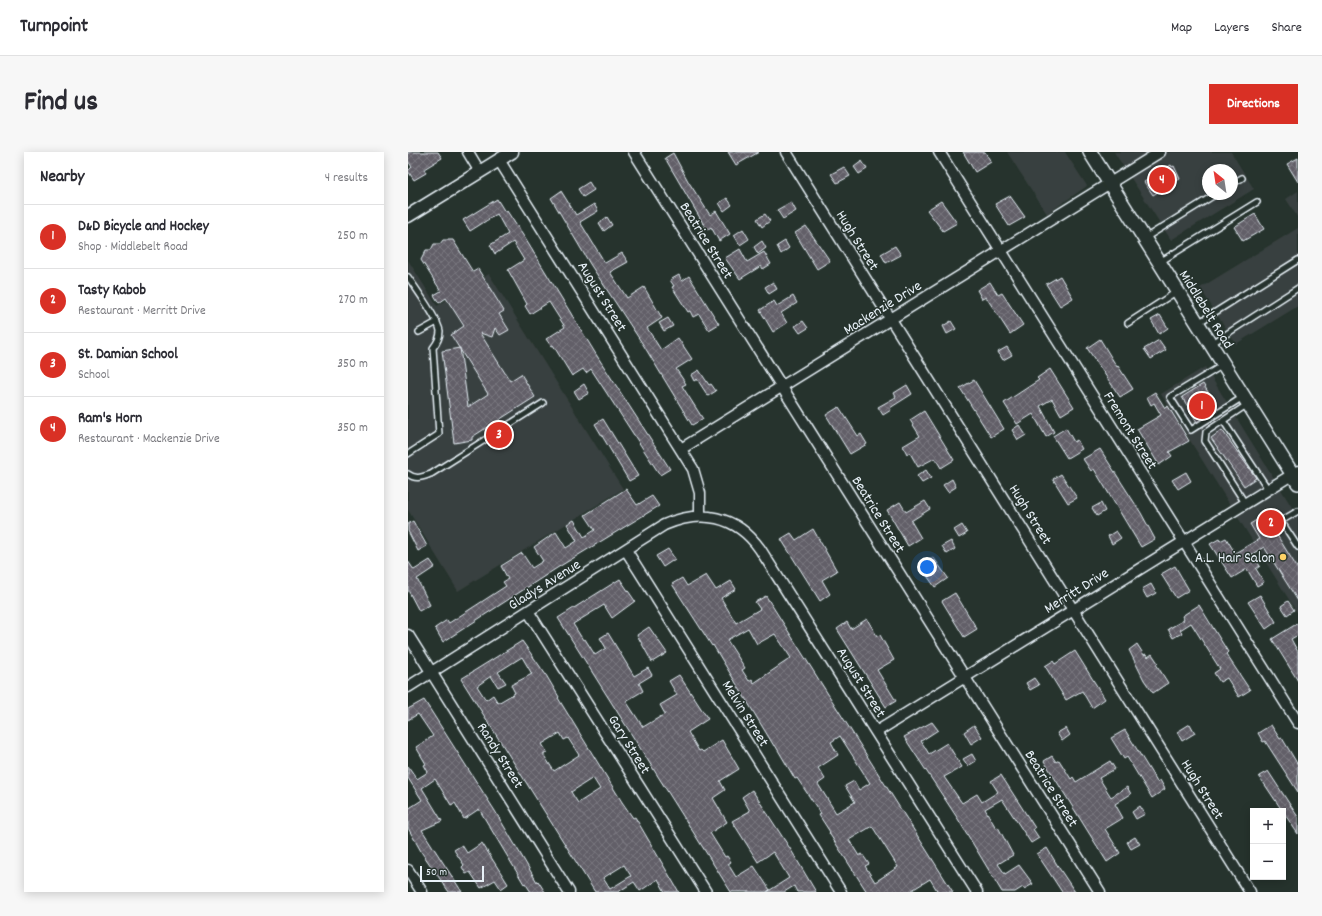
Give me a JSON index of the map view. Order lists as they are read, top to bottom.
{
  "streets": {
    "main road": ["Middlebelt Road"],
    "street": [
      "Beatrice Street",
      "Hugh Street",
      "August Street",
      "Mackenzie Drive",
      "Fremont Street",
      "Gladys Avenue",
      "Merritt Drive",
      "Melvin Street",
      "Gary Street",
      "Randy Street"
    ]
  },
  "crossings": [
    ["Beatrice Street", "Mackenzie Drive"],
    ["Beatrice Street", "Merritt Drive"],
    ["Hugh Street", "Mackenzie Drive"],
    ["Hugh Street", "Merritt Drive"],
    ["August Street", "Mackenzie Drive"],
    ["August Street", "Gladys Avenue"],
    ["August Street", "Merritt Drive"],
    ["Mackenzie Drive", "Middlebelt Road"],
    ["Mackenzie Drive", "Fremont Street"],
    ["Middlebelt Road", "Merritt Drive"],
    ["Fremont Street", "Merritt Drive"],
    ["Gladys Avenue", "Melvin Street"],
    ["Gladys Avenue", "Gary Street"],
    ["Gladys Avenue", "Randy Street"]
  ],
  "places": ["A.L. Hair Salon"],
  "scale_bar": "50 m",
  "north": "top left",
  "page": {
    "header": "Turnpoint",
    "nav": ["Map", "Layers", "Share"],
    "title": "Find us",
    "buttons": "Directions",
    "heading": ["Nearby", "4 results"],
    "pins": [
      "4",
      "1",
      "3",
      "2"
    ],
    "list": [
      {
        "mark": "1",
        "name": "D&D Bicycle and Hockey",
        "note": "Shop · Middlebelt Road",
        "value": "250 m"
      },
      {
        "mark": "2",
        "name": "Tasty Kabob",
        "note": "Restaurant · Merritt Drive",
        "value": "270 m"
      },
      {
        "mark": "3",
        "name": "St. Damian School",
        "note": "School",
        "value": "350 m"
      },
      {
        "mark": "4",
        "name": "Ram's Horn",
        "note": "Restaurant · Mackenzie Drive",
        "value": "350 m"
      }
    ],
    "map_buttons": ["+", "−"],
    "scale": "50 m"
  }
}
